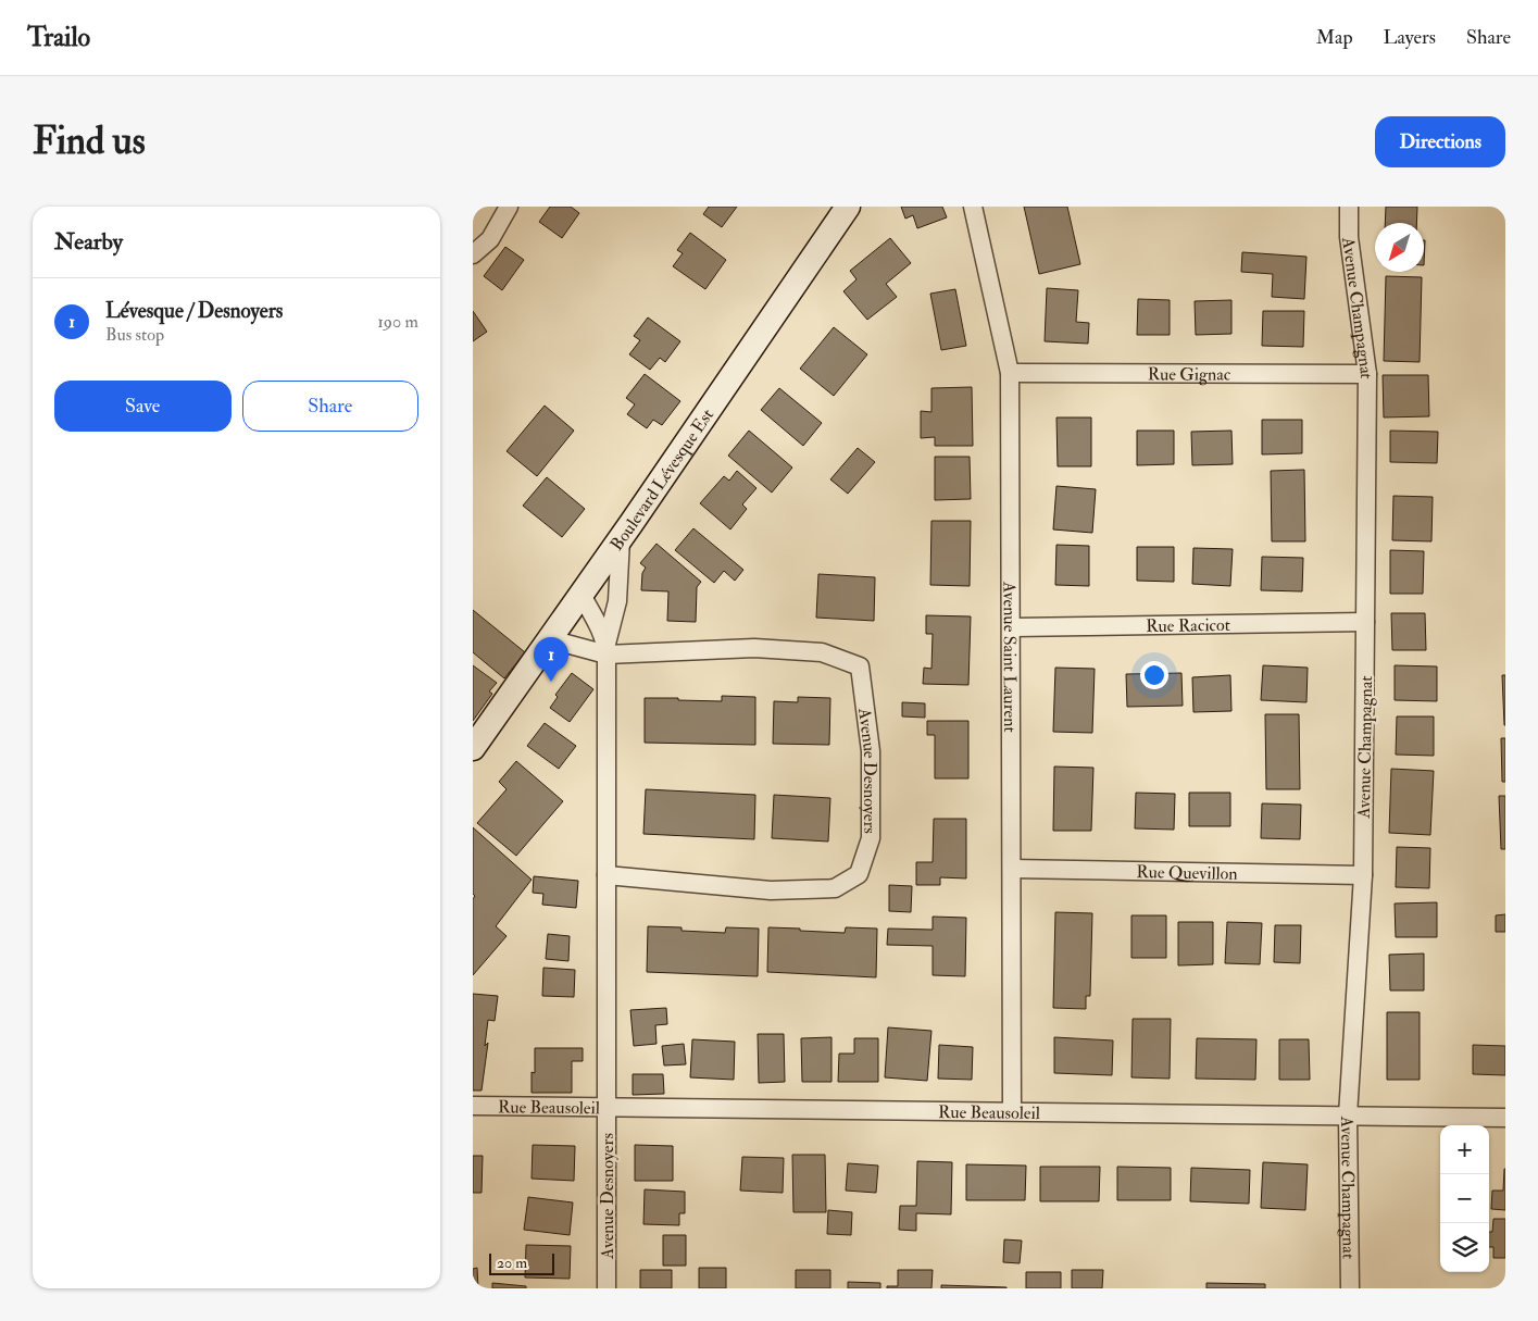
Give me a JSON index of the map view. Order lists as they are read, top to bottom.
{
  "streets": {
    "street": [
      "Avenue Champagnat",
      "Rue Gignac",
      "Boulevard Lévesque Est",
      "Rue Racicot",
      "Avenue Saint Laurent",
      "Avenue Desnoyers",
      "Rue Quevillon",
      "Rue Beausoleil"
    ]
  },
  "crossings": [
    ["Avenue Champagnat", "Rue Gignac"],
    ["Avenue Champagnat", "Rue Racicot"],
    ["Avenue Champagnat", "Rue Quevillon"],
    ["Avenue Champagnat", "Rue Beausoleil"],
    ["Rue Gignac", "Avenue Saint Laurent"],
    ["Boulevard Lévesque Est", "Avenue Desnoyers"],
    ["Rue Racicot", "Avenue Saint Laurent"],
    ["Avenue Saint Laurent", "Rue Quevillon"],
    ["Avenue Saint Laurent", "Rue Beausoleil"],
    ["Avenue Desnoyers", "Rue Beausoleil"]
  ],
  "scale_bar": "20 m",
  "north": "bottom left",
  "page": {
    "header": "Trailo",
    "nav": ["Map", "Layers", "Share"],
    "buttons": [
      "Directions",
      ["Save", "Share"]
    ],
    "title": "Find us",
    "heading": "Nearby",
    "list": [
      {
        "mark": "1",
        "name": "Lévesque / Desnoyers",
        "note": "Bus stop",
        "value": "190 m"
      }
    ],
    "pins": "1",
    "map_buttons": ["+", "−"],
    "scale": "20 m"
  }
}
